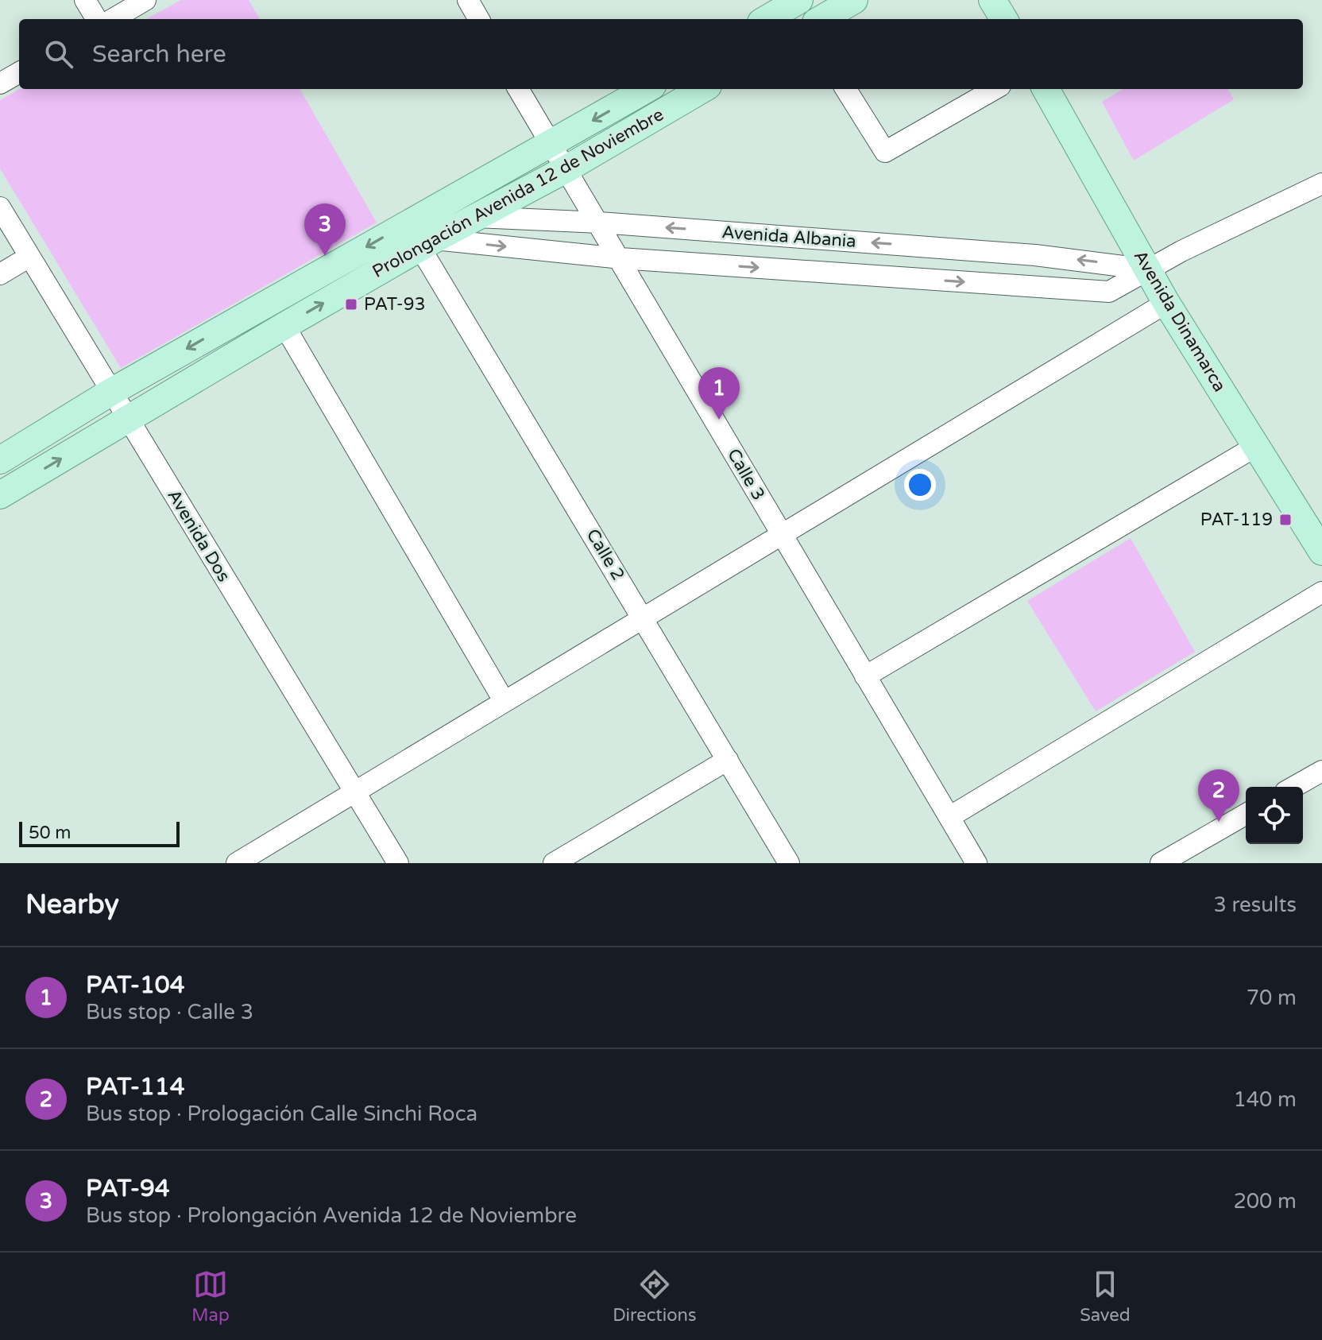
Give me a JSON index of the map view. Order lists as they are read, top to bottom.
{
  "streets": {
    "main road": ["Prolongación Avenida 12 de Noviembre", "Avenida Dinamarca"],
    "street": [
      "Avenida Albania",
      "Calle 3",
      "Avenida Dos",
      "Calle 2"
    ]
  },
  "crossings": [
    ["Prolongación Avenida 12 de Noviembre", "Avenida Albania"],
    ["Prolongación Avenida 12 de Noviembre", "Calle 3"],
    ["Prolongación Avenida 12 de Noviembre", "Avenida Dos"],
    ["Prolongación Avenida 12 de Noviembre", "Calle 2"],
    ["Avenida Albania", "Avenida Dinamarca"],
    ["Avenida Albania", "Calle 3"],
    ["Avenida Albania", "Calle 2"]
  ],
  "places": {
    "transit": ["PAT-93", "PAT-119"]
  },
  "scale_bar": "50 m",
  "page": {
    "search": "Search here",
    "pins": ["3", "1", "2"],
    "scale": "50 m",
    "heading": ["Nearby", "3 results"],
    "list": [
      {
        "mark": "1",
        "name": "PAT-104",
        "note": "Bus stop · Calle 3",
        "value": "70 m"
      },
      {
        "mark": "2",
        "name": "PAT-114",
        "note": "Bus stop · Prologación Calle Sinchi Roca",
        "value": "140 m"
      },
      {
        "mark": "3",
        "name": "PAT-94",
        "note": "Bus stop · Prolongación Avenida 12 de Noviembre",
        "value": "200 m"
      }
    ],
    "nav": ["Map", "Directions", "Saved"]
  }
}
